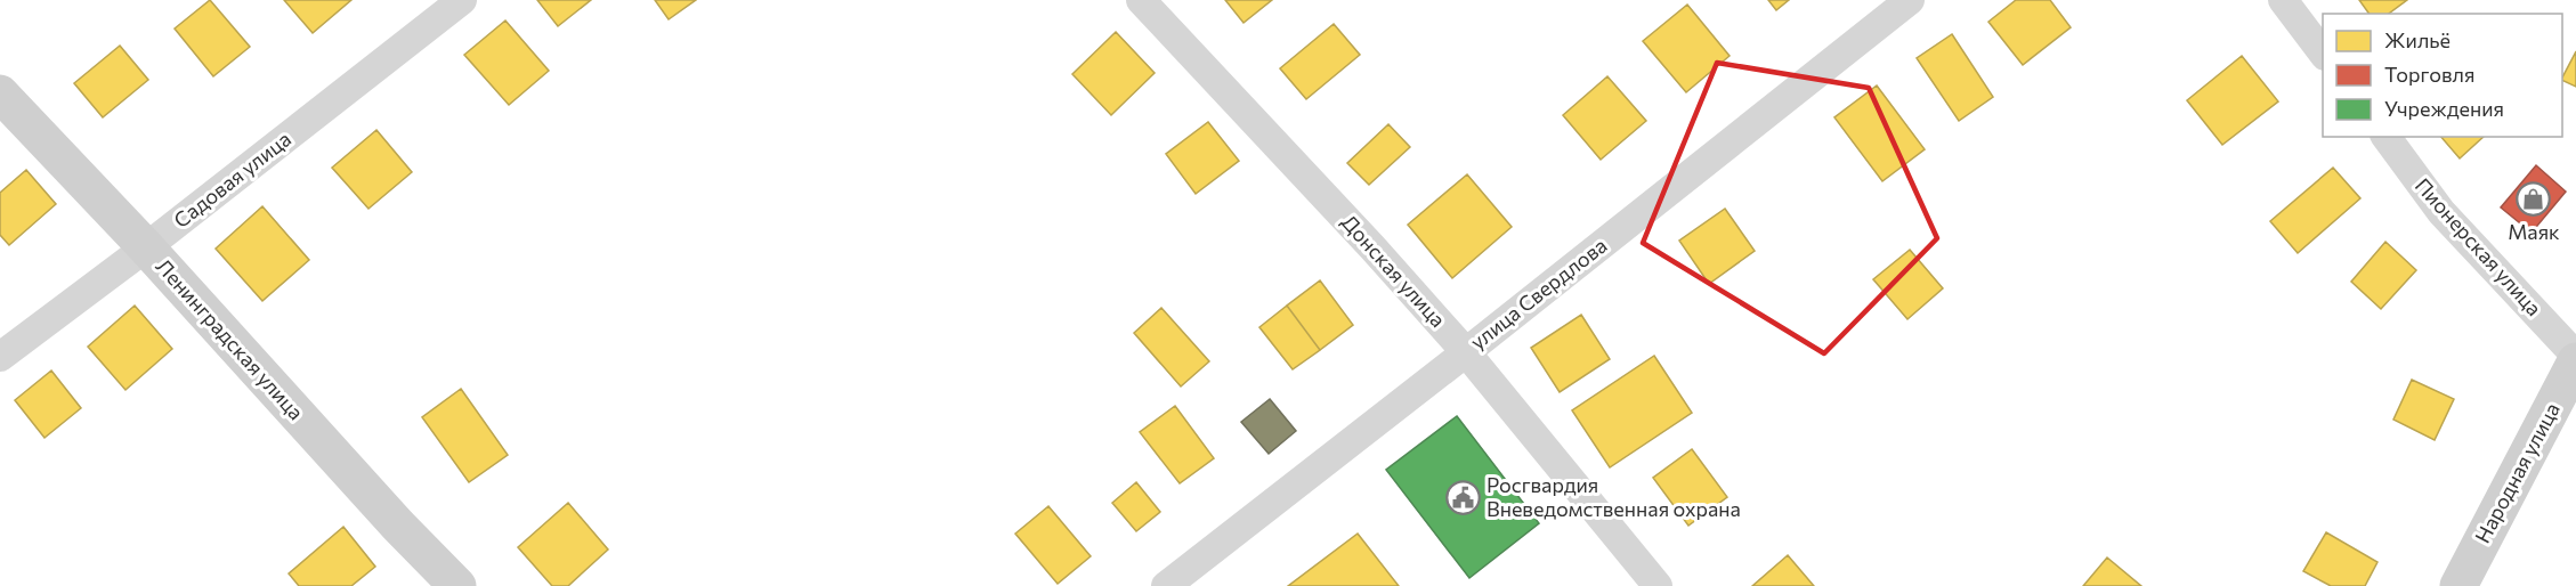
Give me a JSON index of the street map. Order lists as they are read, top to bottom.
{
  "streets": {
    "street": [
      "Садовая улица",
      "Пионерская улица",
      "Донская улица",
      "улица Свердлова",
      "Ленинградская улица",
      "Народная улица"
    ]
  },
  "crossings": [
    ["Садовая улица", "Ленинградская улица"],
    ["Донская улица", "улица Свердлова"]
  ],
  "places": {
    "shop": ["Маяк"],
    "public building": ["Росгвардия Вневедомственная охрана"]
  },
  "legend": ["Жильё", "Торговля", "Учреждения"]
}
